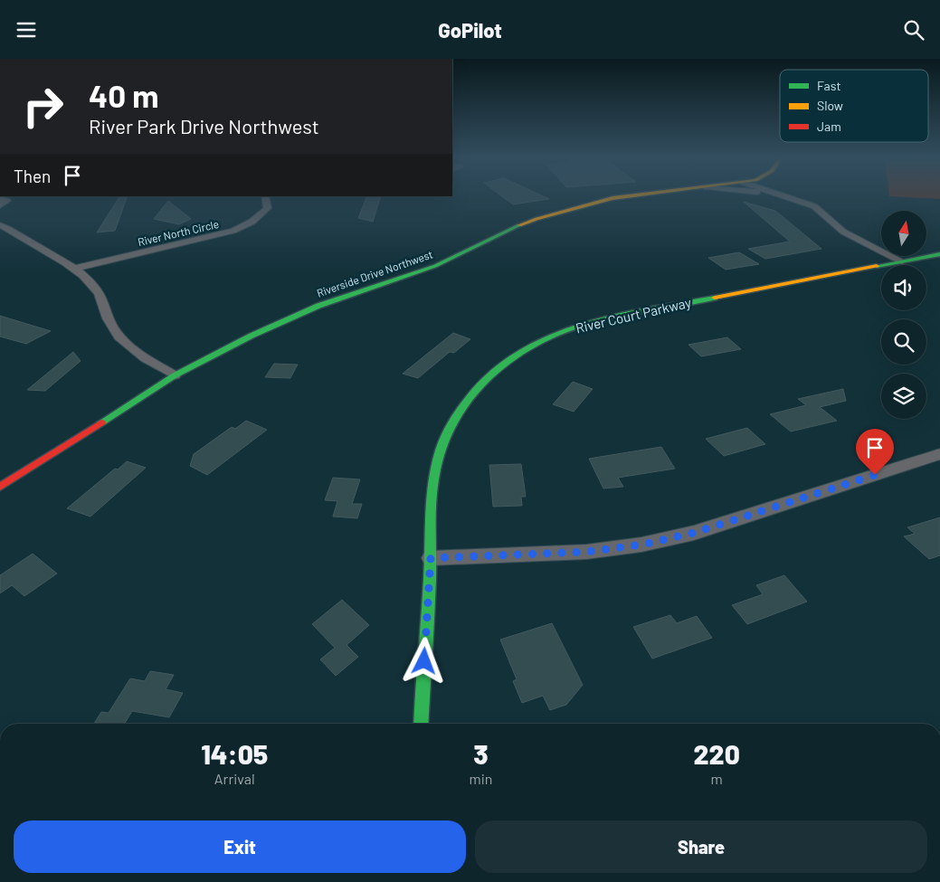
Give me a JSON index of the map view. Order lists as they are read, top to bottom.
{
  "streets": {
    "street": ["River North Circle", "Riverside Drive Northwest", "River Court Parkway"]
  },
  "legend": ["Fast", "Slow", "Jam"],
  "north": "top",
  "page": {
    "header": "GoPilot",
    "turn": ["40 m", "River Park Drive Northwest"],
    "then": "Then",
    "eta": [
      "14:05",
      "Arrival",
      "3",
      "min",
      "220",
      "m"
    ],
    "buttons": ["Exit", "Share"]
  }
}
